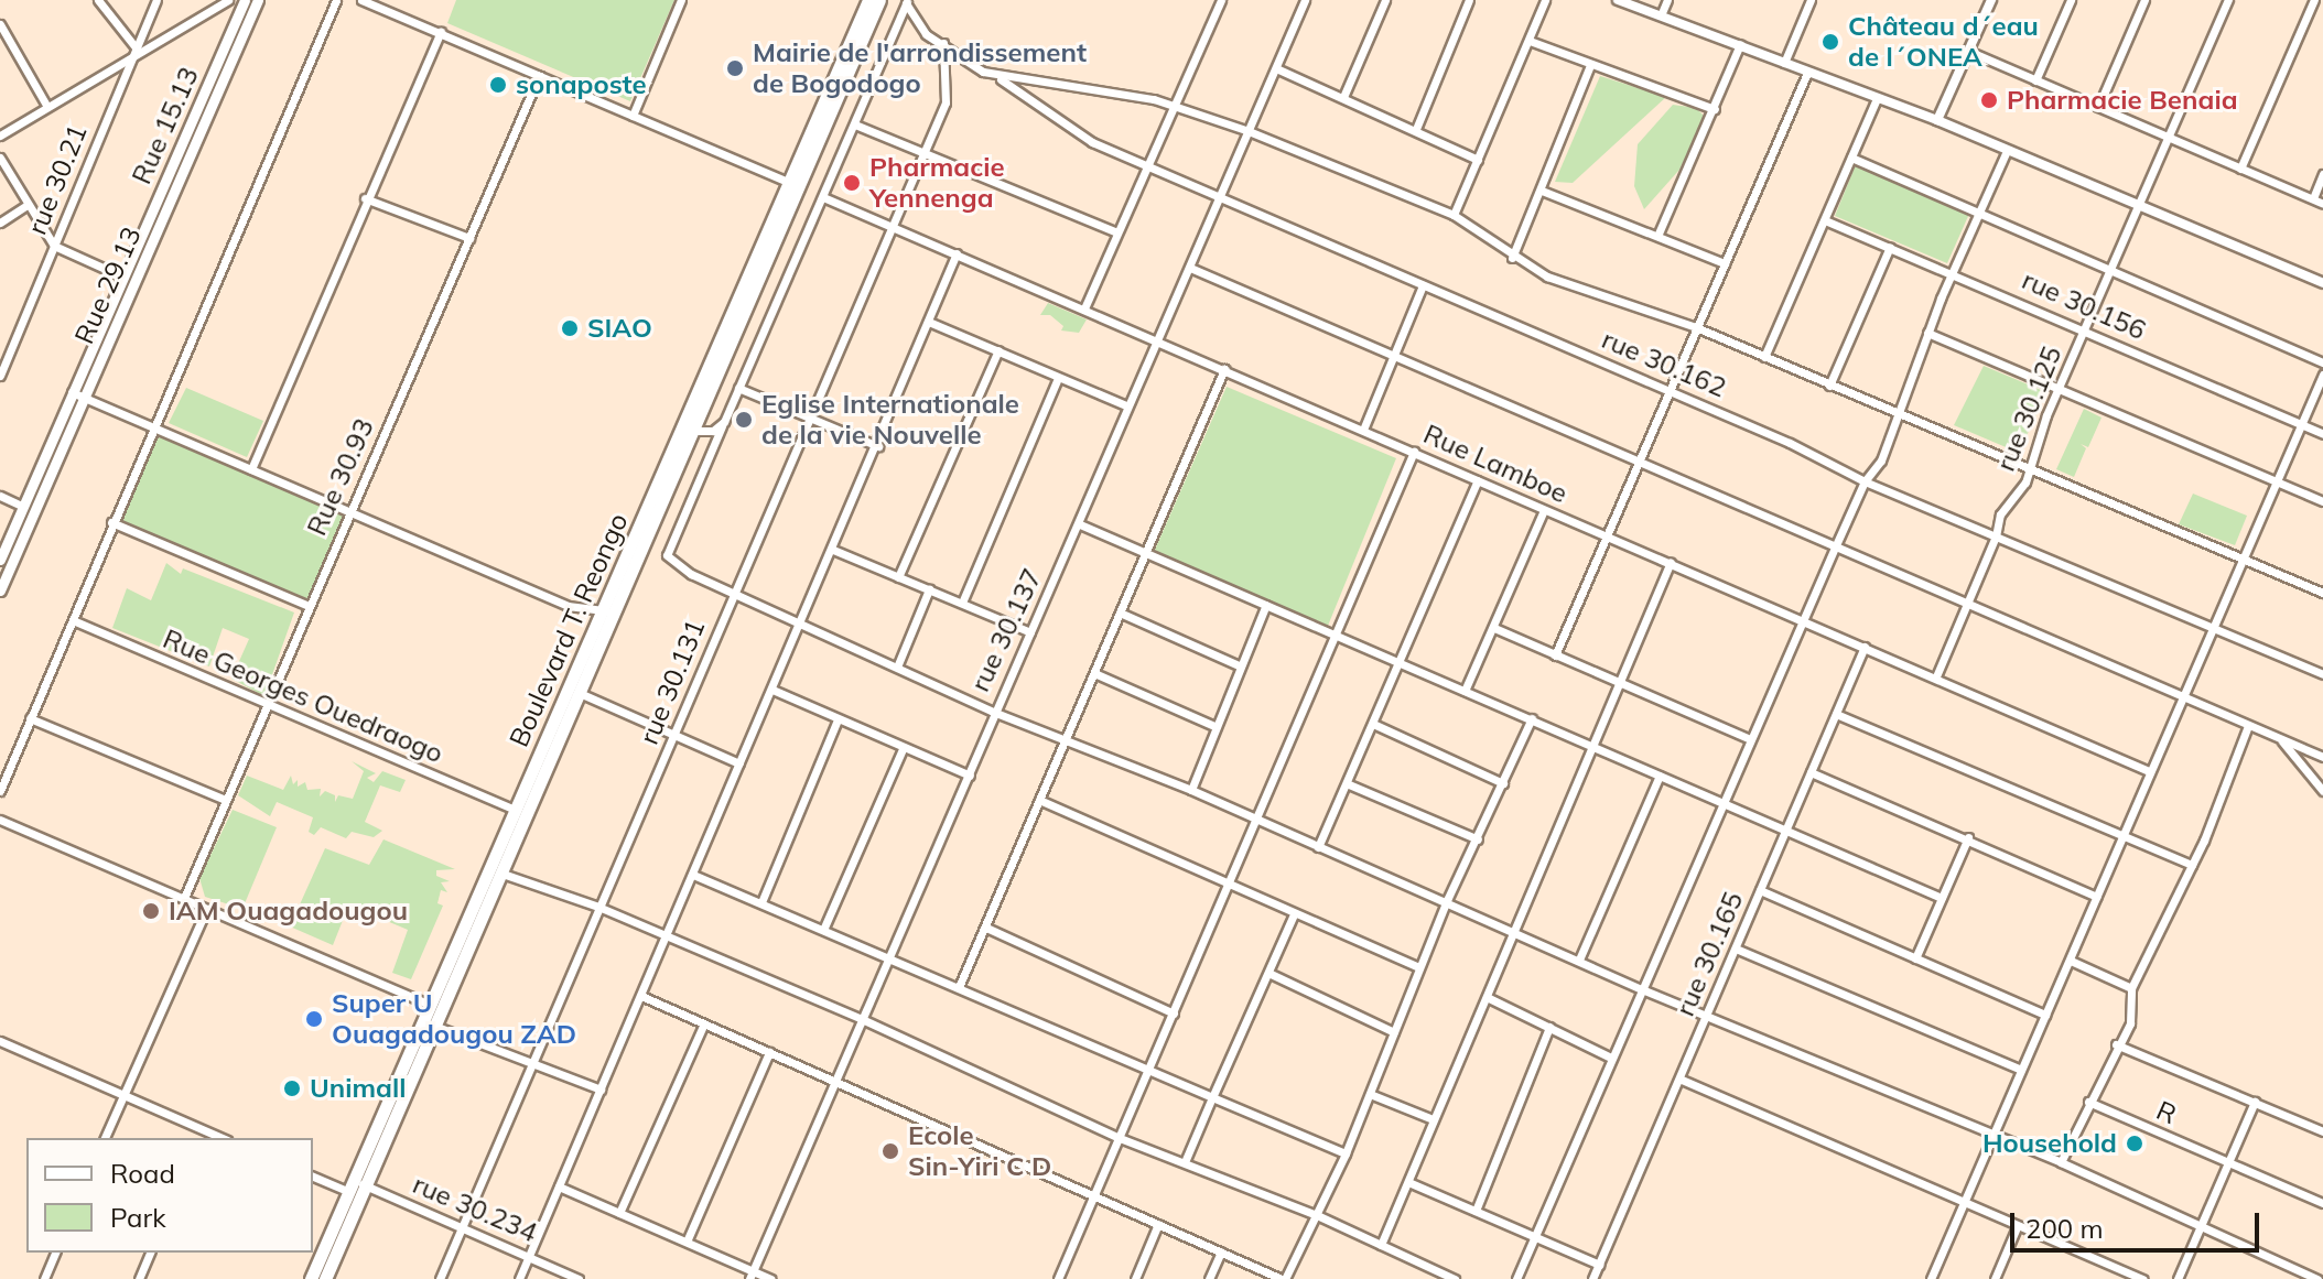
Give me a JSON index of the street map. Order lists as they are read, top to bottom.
{
  "streets": {
    "main road": ["Rue 15.13", "Rue 29.13", "Boulevard T. Reongo"],
    "street": [
      "rue 30.21",
      "rue 30.156",
      "rue 30.162",
      "rue 30.125",
      "Rue Lamboe",
      "Rue 30.93",
      "rue 30.137",
      "rue 30.131",
      "Rue Georges Ouedraogo",
      "rue 30.165",
      "R",
      "rue 30.234"
    ]
  },
  "crossings": [
    ["rue 30.156", "rue 30.125"],
    ["rue 30.162", "rue 30.125"],
    ["rue 30.162", "rue 30.137"],
    ["rue 30.125", "Rue Lamboe"],
    ["Rue Lamboe", "rue 30.137"],
    ["Rue Lamboe", "rue 30.131"],
    ["Rue Lamboe", "rue 30.165"],
    ["Rue 30.93", "Rue Georges Ouedraogo"],
    ["Boulevard T. Reongo", "Rue Georges Ouedraogo"],
    ["Boulevard T. Reongo", "rue 30.234"],
    ["rue 30.131", "rue 30.234"]
  ],
  "places": [
    "Château d´eau de l´ONEA",
    "Mairie de l'arrondissement de Bogodogo",
    "sonaposte",
    "Pharmacie Benaia",
    "Pharmacie Yennenga",
    "SIAO",
    "Eglise Internationale de la vie Nouvelle",
    "IAM Ouagadougou",
    "Super U Ouagadougou ZAD",
    "Unimall",
    "Household",
    "Ecole Sin-Yiri C D"
  ],
  "legend": ["Road", "Park"],
  "scale_bar": "200 m"
}
